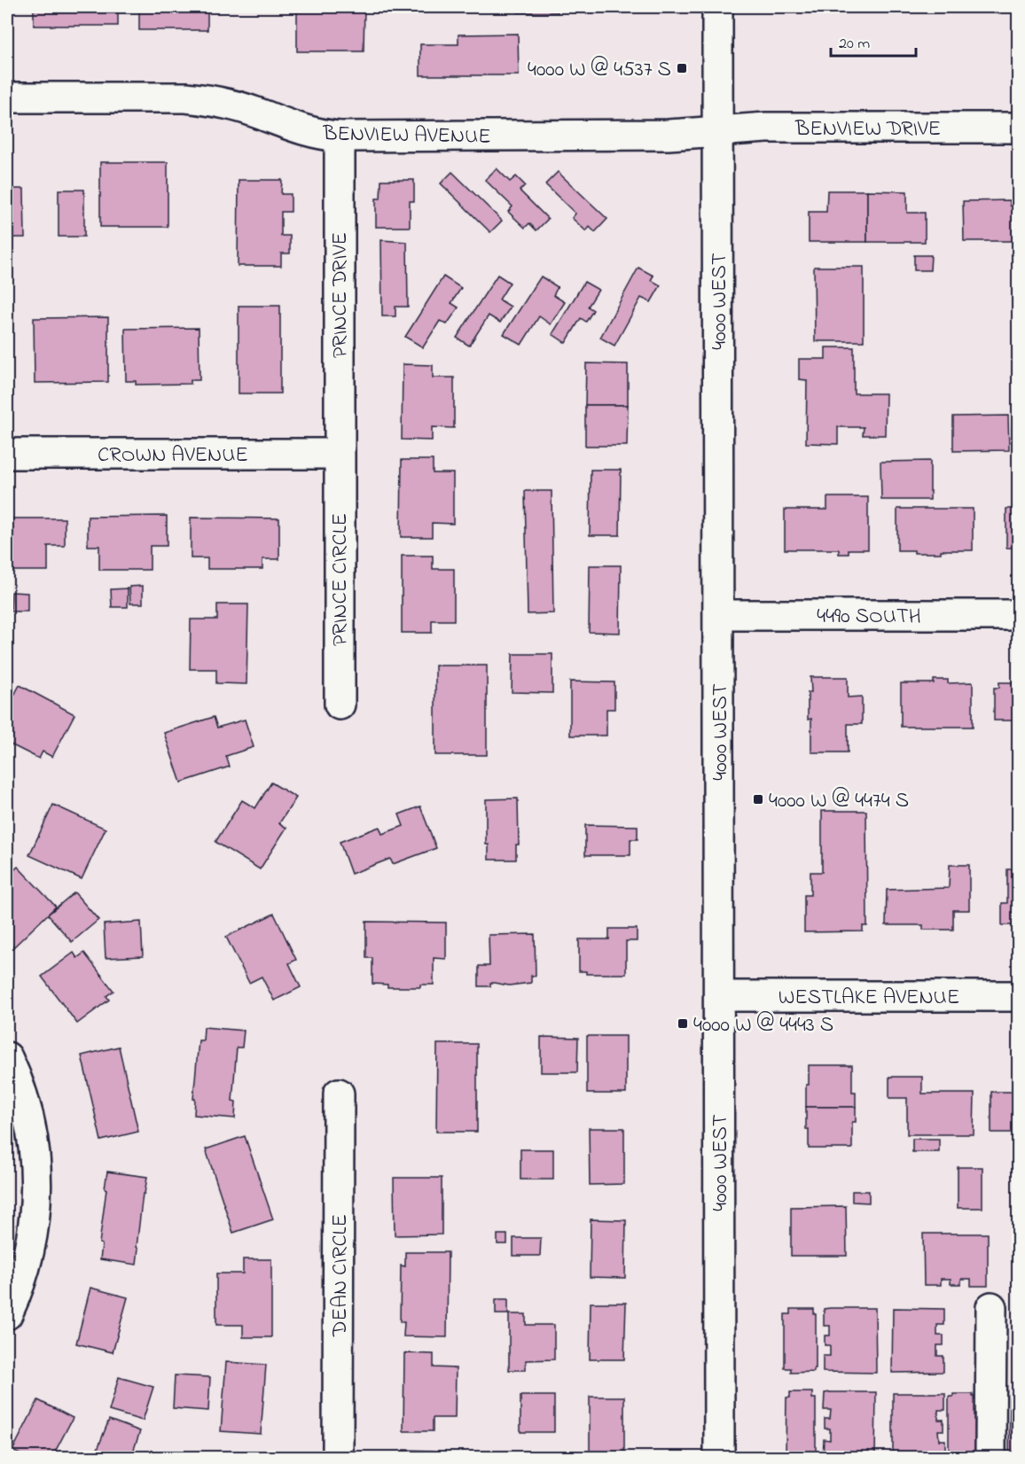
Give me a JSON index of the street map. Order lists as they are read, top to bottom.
{
  "streets": {
    "street": [
      "BENVIEW DRIVE",
      "BENVIEW AVENUE",
      "PRINCE DRIVE",
      "4000 WEST",
      "CROWN AVENUE",
      "PRINCE CIRCLE",
      "4490 SOUTH",
      "WESTLAKE AVENUE",
      "DEAN CIRCLE"
    ]
  },
  "crossings": [
    ["BENVIEW DRIVE", "BENVIEW AVENUE"],
    ["BENVIEW DRIVE", "4000 WEST"],
    ["BENVIEW AVENUE", "PRINCE DRIVE"],
    ["BENVIEW AVENUE", "4000 WEST"],
    ["PRINCE DRIVE", "CROWN AVENUE"],
    ["PRINCE DRIVE", "PRINCE CIRCLE"],
    ["4000 WEST", "4490 SOUTH"],
    ["4000 WEST", "WESTLAKE AVENUE"],
    ["CROWN AVENUE", "PRINCE CIRCLE"]
  ],
  "places": {
    "transit": ["4000 W @ 4537 S", "4000 W @ 4474 S", "4000 W @ 4443 S"]
  },
  "scale_bar": "20 m"
}
